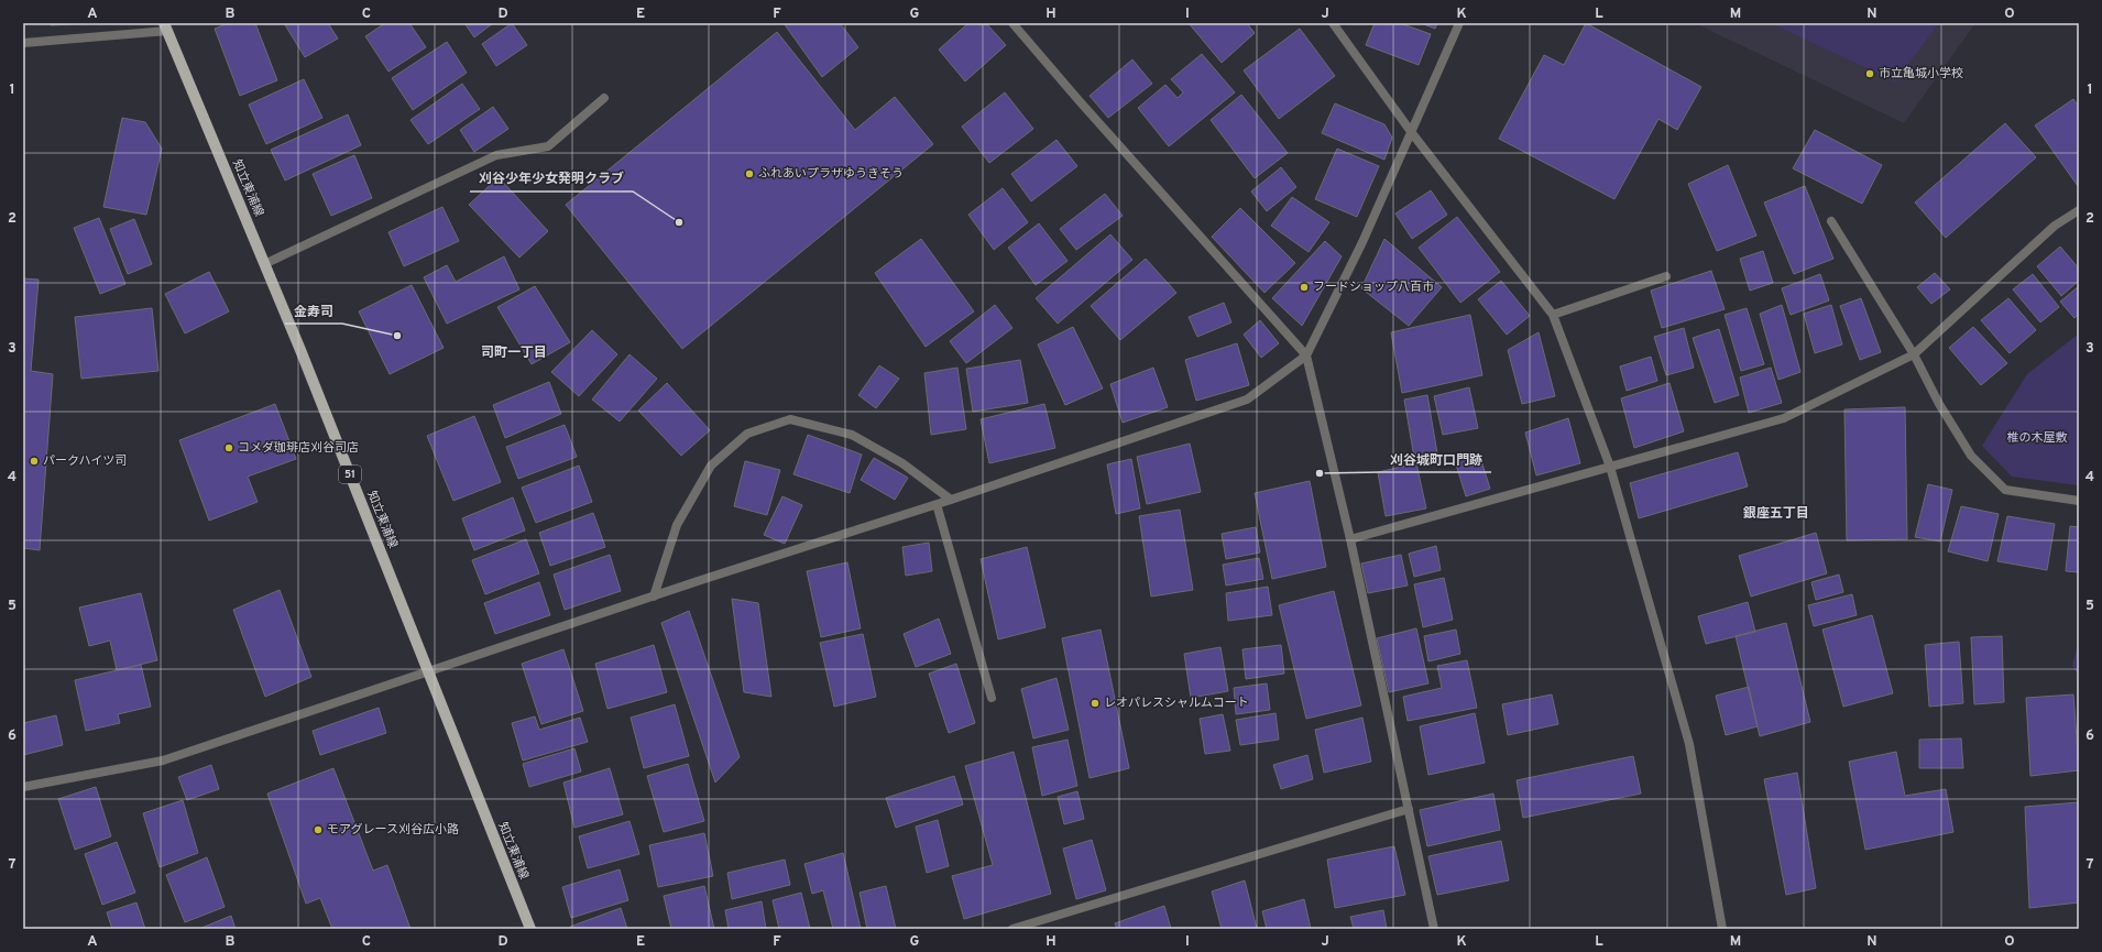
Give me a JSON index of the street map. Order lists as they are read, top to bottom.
{
  "streets": {
    "main road": ["知立東浦線", "51"]
  },
  "districts": ["司町一丁目", "銀座五丁目"],
  "parks": ["椎の木屋敷"],
  "places": [
    "市立亀城小学校",
    "ふれあいプラザゆうきそう",
    "刈谷少年少女発明クラブ",
    "フードショップ八百市",
    "金寿司",
    "コメダ珈琲店刈谷司店",
    "パークハイツ司",
    "刈谷城町口門跡",
    "レオパレスシャルムコート",
    "モアグレース刈谷広小路"
  ],
  "grid": {
    "columns": [
      "A",
      "B",
      "C",
      "D",
      "E",
      "F",
      "G",
      "H",
      "I",
      "J",
      "K",
      "L",
      "M",
      "N",
      "O"
    ],
    "rows": [
      "1",
      "2",
      "3",
      "4",
      "5",
      "6",
      "7"
    ]
  }
}
